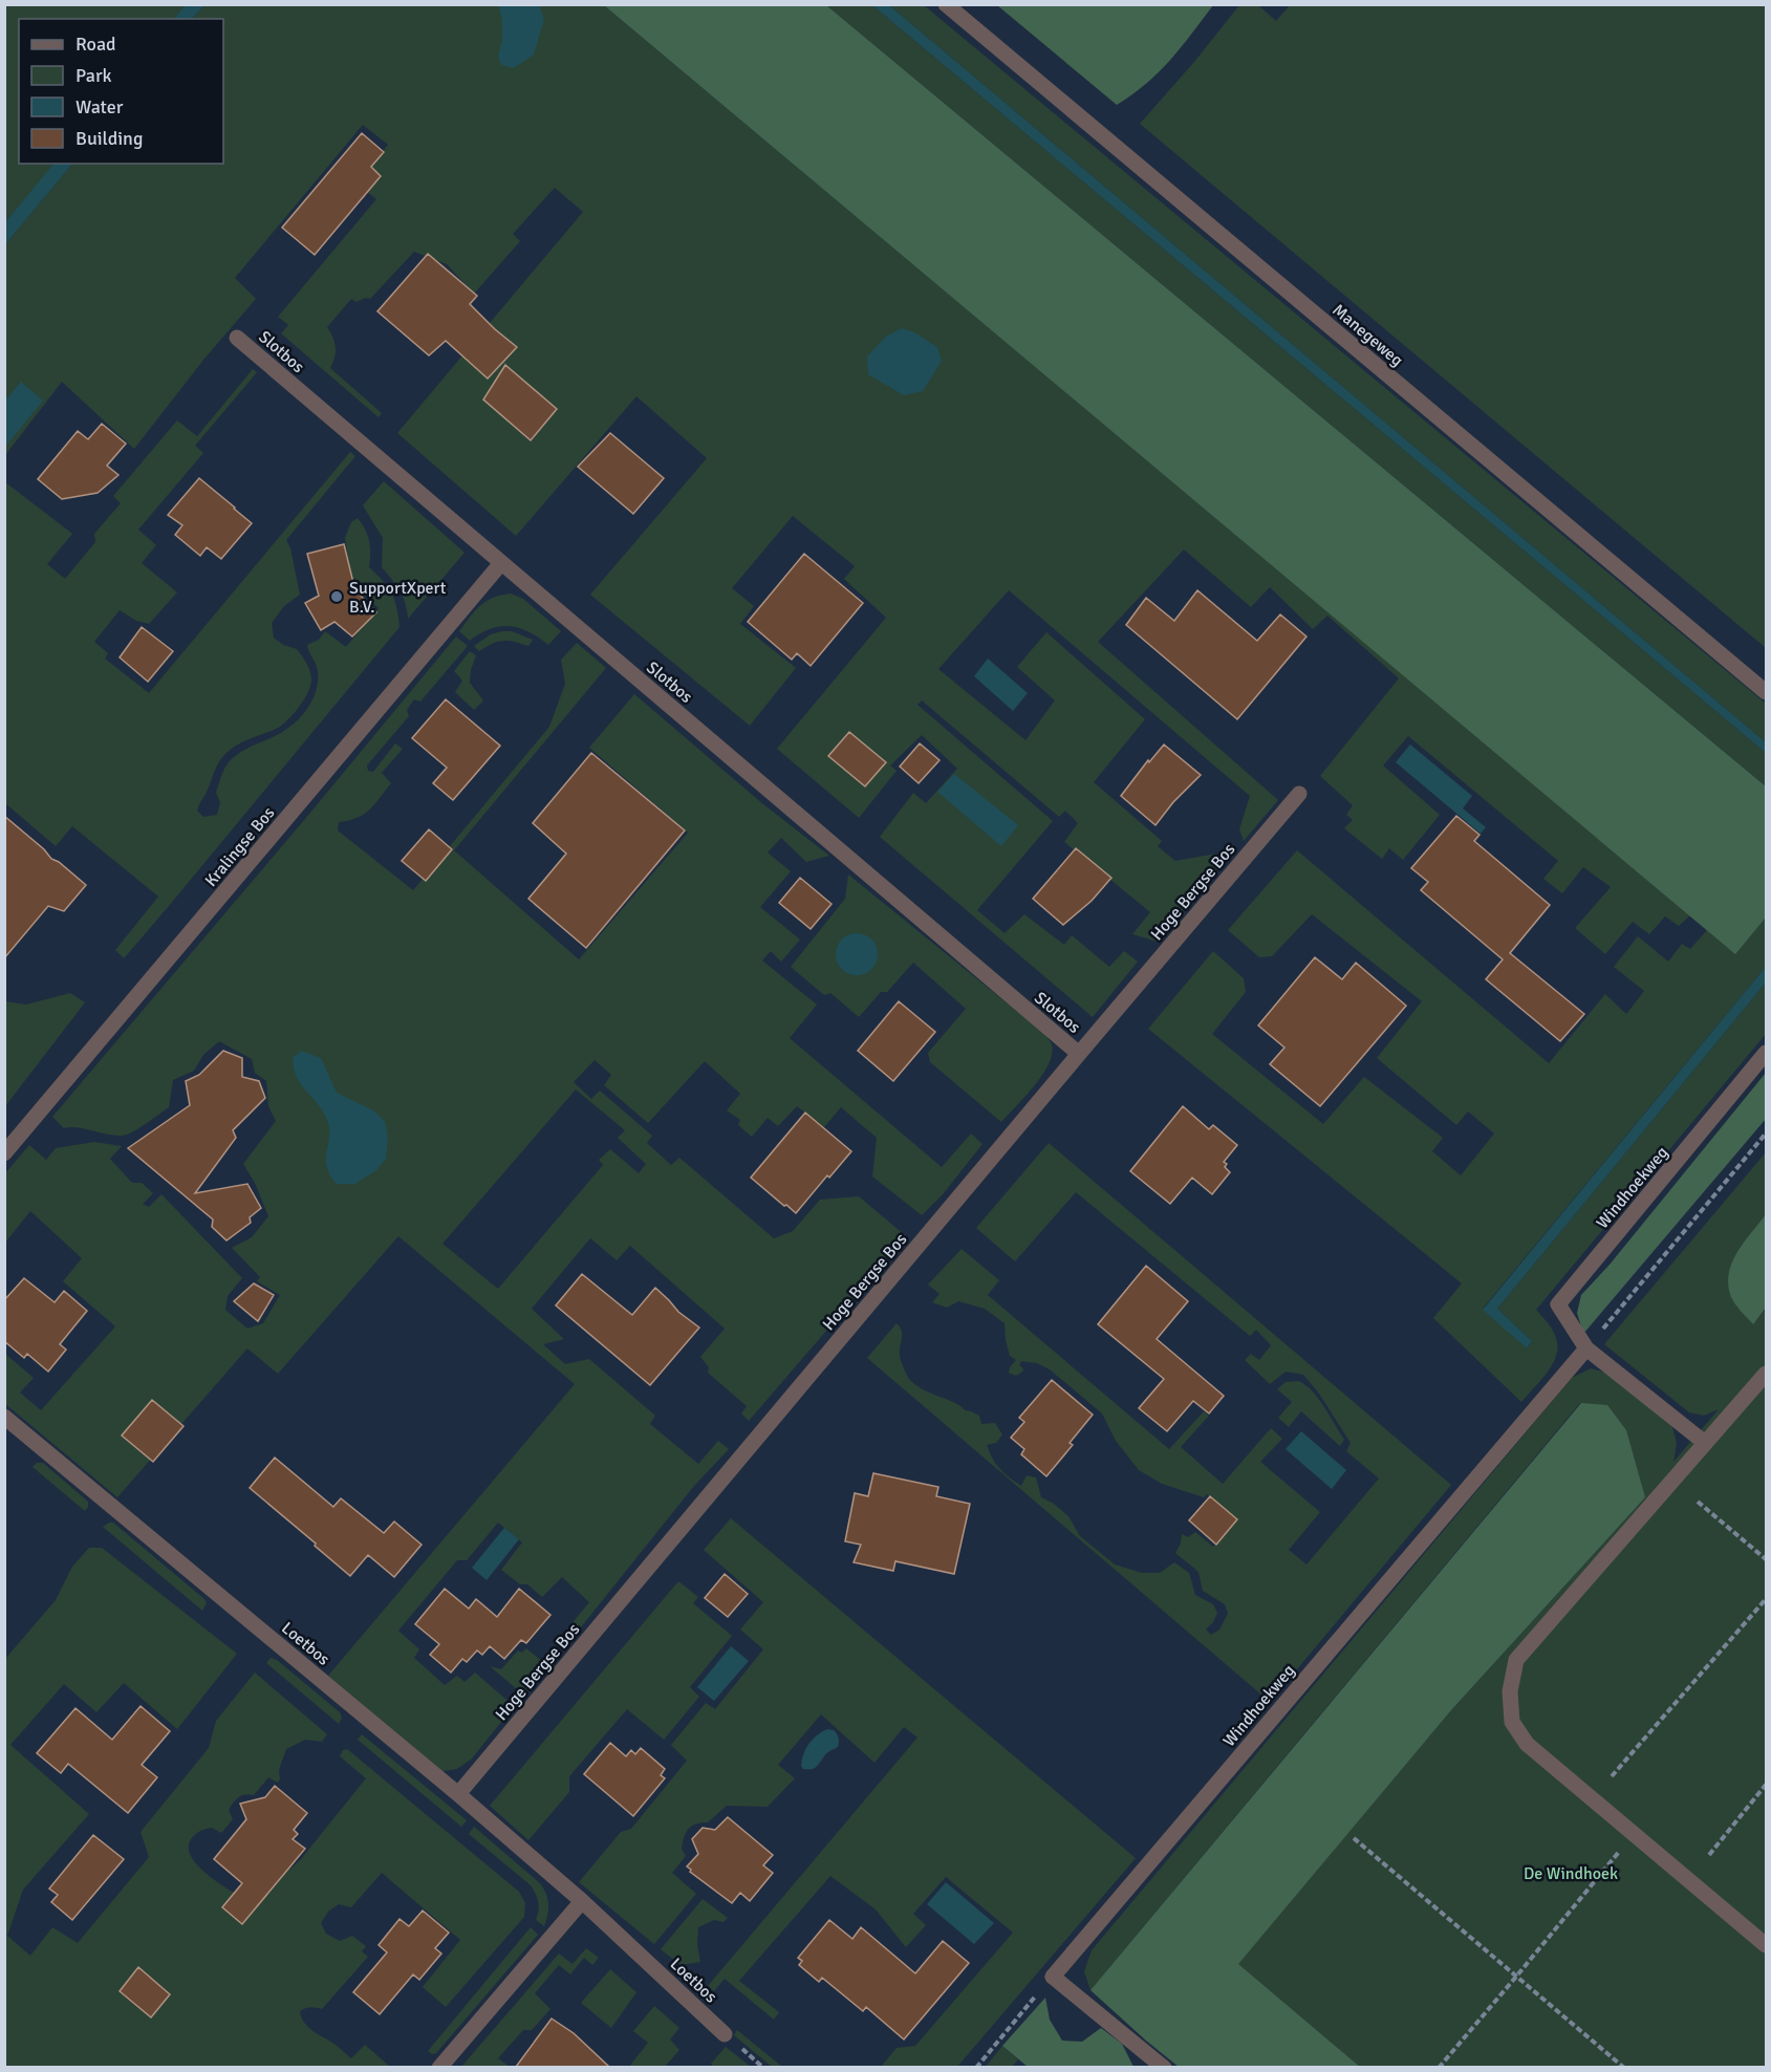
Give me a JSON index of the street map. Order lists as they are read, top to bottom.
{
  "streets": {
    "street": [
      "Manegeweg",
      "Slotbos",
      "Kralingse Bos",
      "Hoge Bergse Bos",
      "Windhoekweg",
      "Loetbos"
    ]
  },
  "crossings": [
    ["Slotbos", "Kralingse Bos"],
    ["Slotbos", "Hoge Bergse Bos"],
    ["Hoge Bergse Bos", "Loetbos"]
  ],
  "parks": ["De Windhoek"],
  "places": ["SupportXpert B.V."],
  "legend": [
    "Road",
    "Park",
    "Water",
    "Building"
  ]
}
